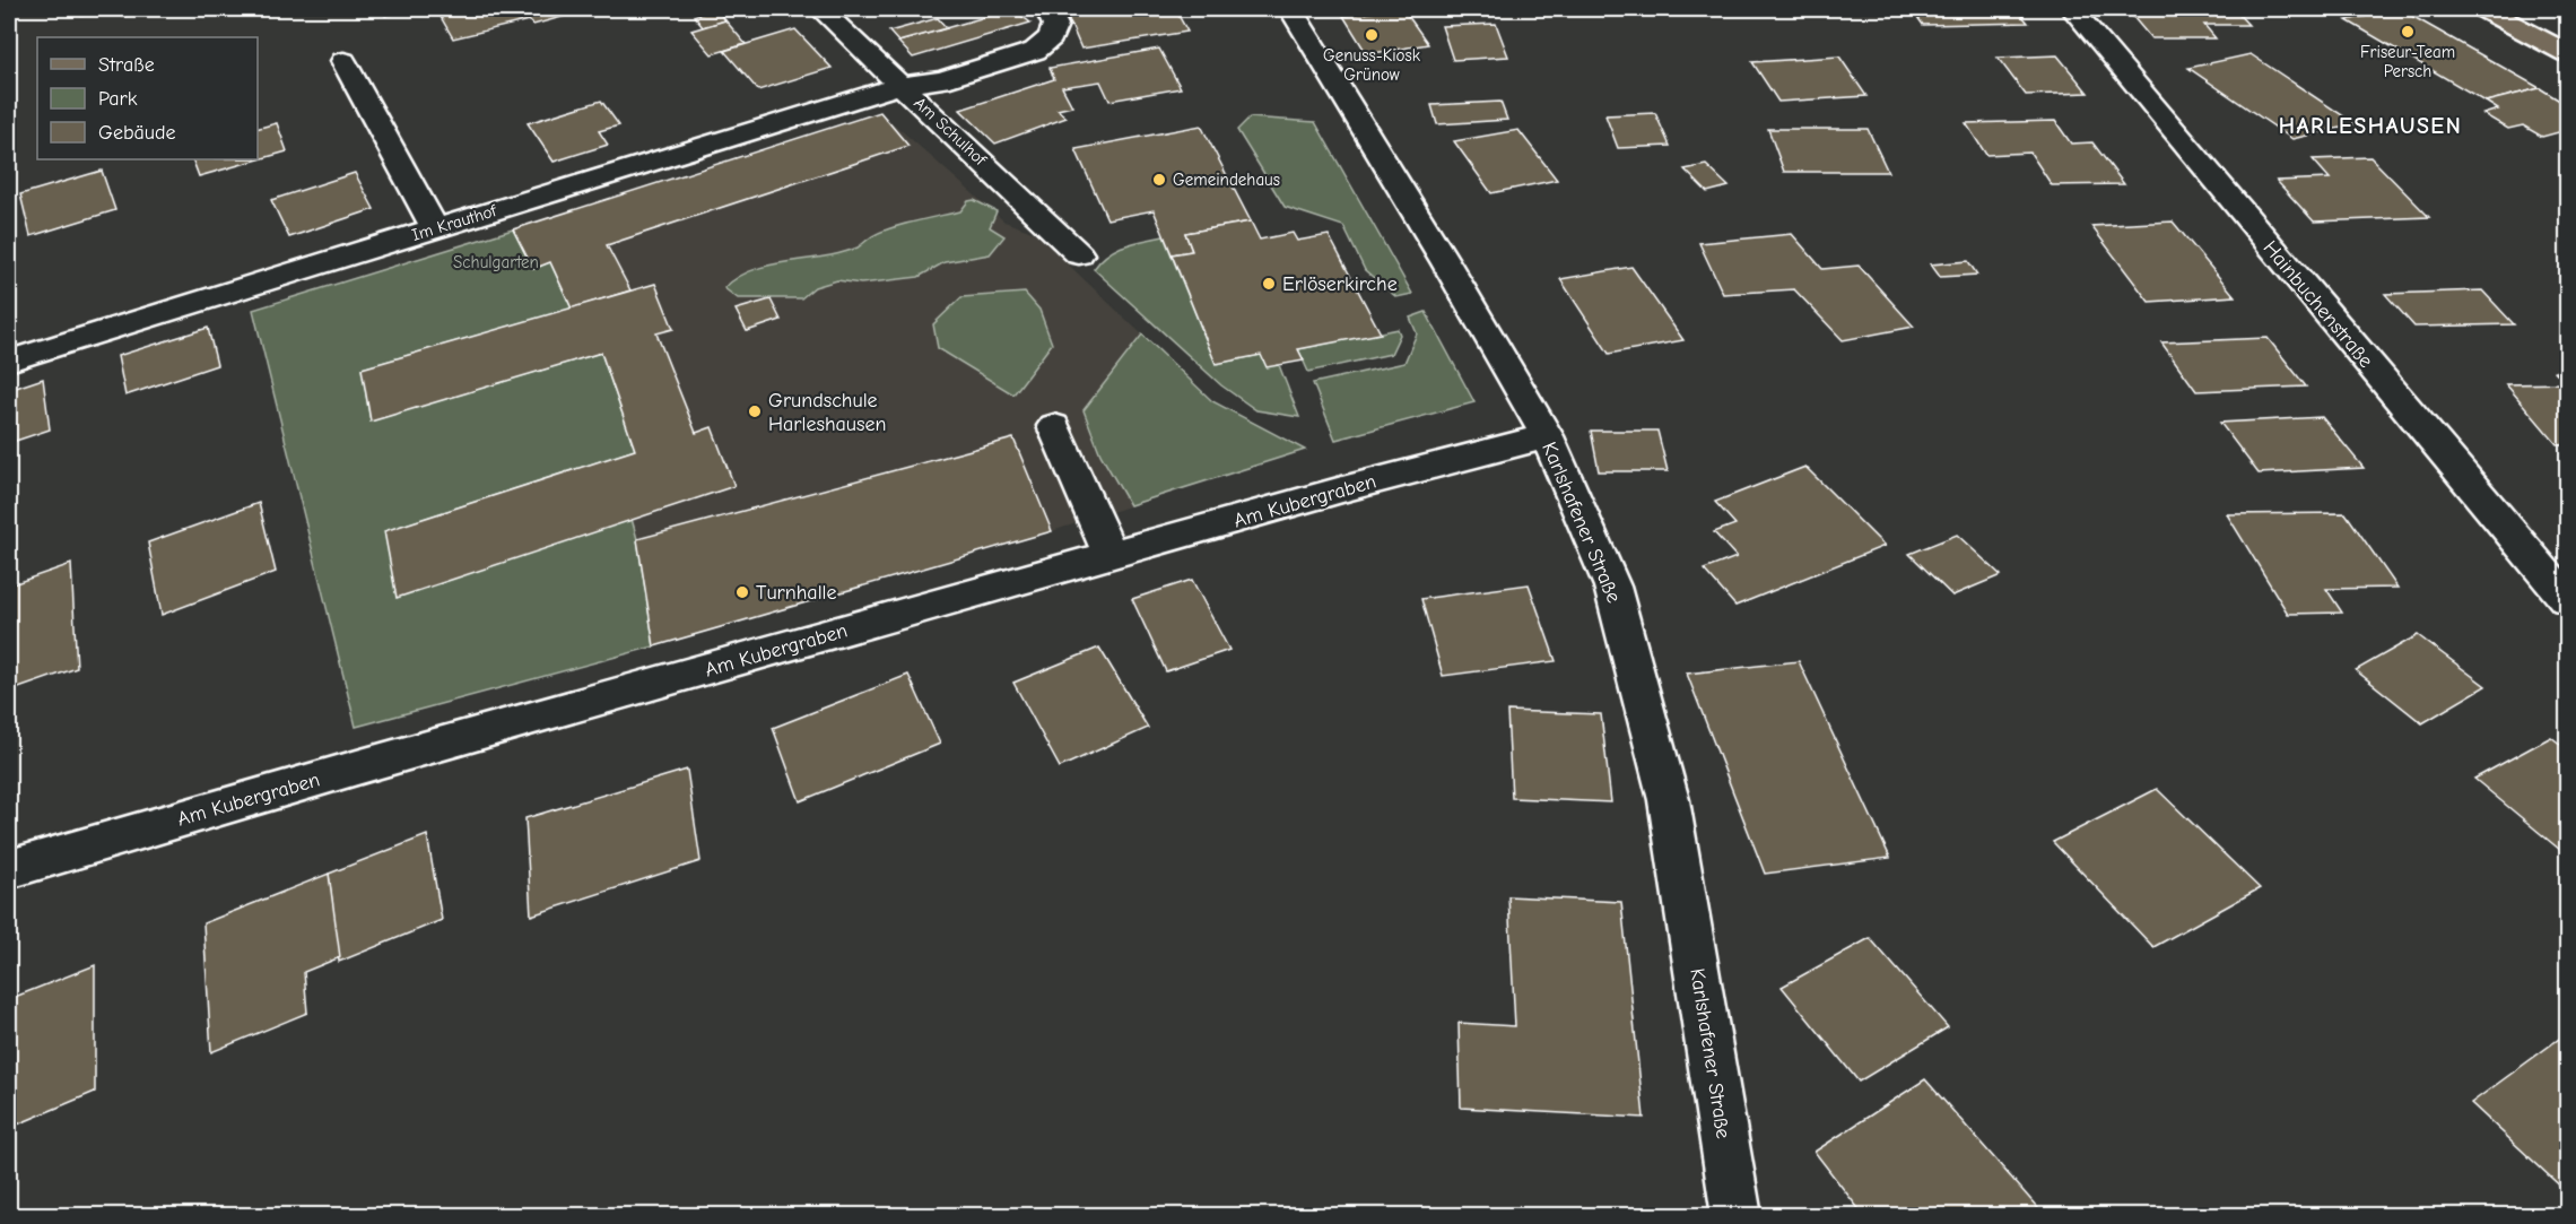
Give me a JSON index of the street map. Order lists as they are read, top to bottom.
{
  "streets": {
    "street": [
      "Am Schulhof",
      "Im Krauthof",
      "Hainbuchenstraße",
      "Am Kubergraben",
      "Karlshafener Straße"
    ]
  },
  "crossings": [
    ["Am Schulhof", "Im Krauthof"],
    ["Am Kubergraben", "Karlshafener Straße"]
  ],
  "districts": ["HARLESHAUSEN"],
  "parks": ["Schulgarten"],
  "places": [
    "Friseur-Team Persch",
    "Genuss-Kiosk Grünow",
    "Gemeindehaus",
    "Erlöserkirche",
    "Grundschule Harleshausen",
    "Turnhalle"
  ],
  "legend": ["Straße", "Park", "Gebäude"]
}
